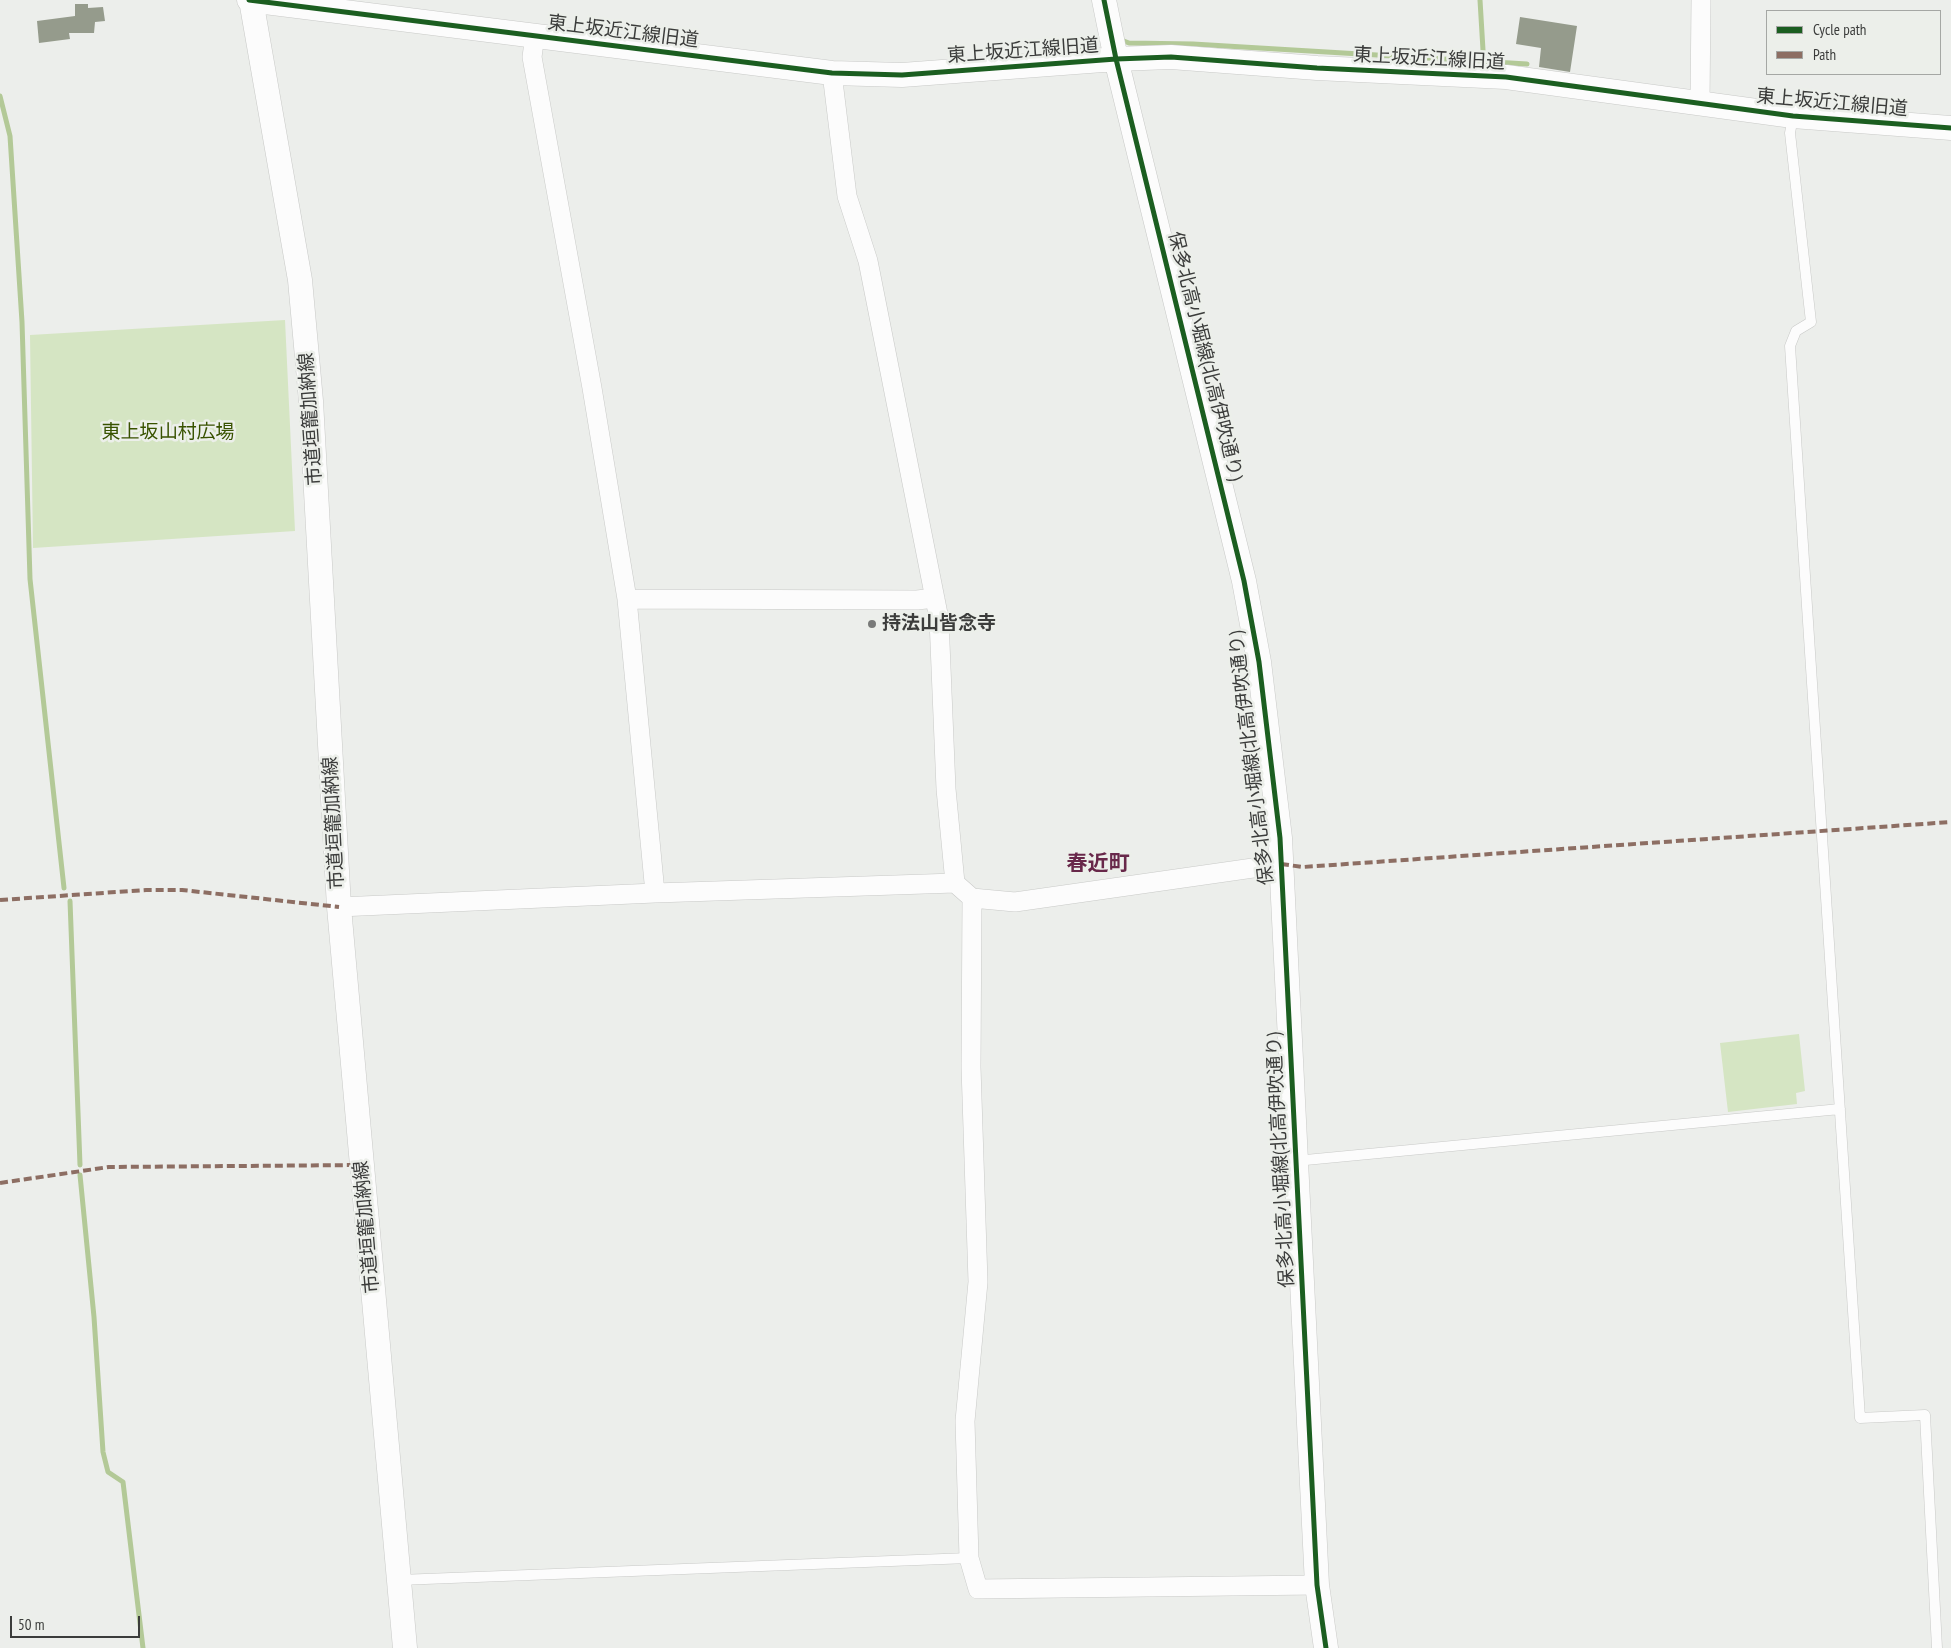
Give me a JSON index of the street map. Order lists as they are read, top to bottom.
{
  "streets": {
    "street": ["東上坂近江線旧道", "保多北高小堀線(北高伊吹通り)", "市道垣籠加納線"]
  },
  "crossings": [
    ["東上坂近江線旧道", "保多北高小堀線(北高伊吹通り)"],
    ["東上坂近江線旧道", "市道垣籠加納線"]
  ],
  "districts": ["春近町"],
  "parks": ["東上坂山村広場"],
  "places": ["持法山皆念寺"],
  "legend": ["Cycle path", "Path"],
  "scale_bar": "50 m"
}
